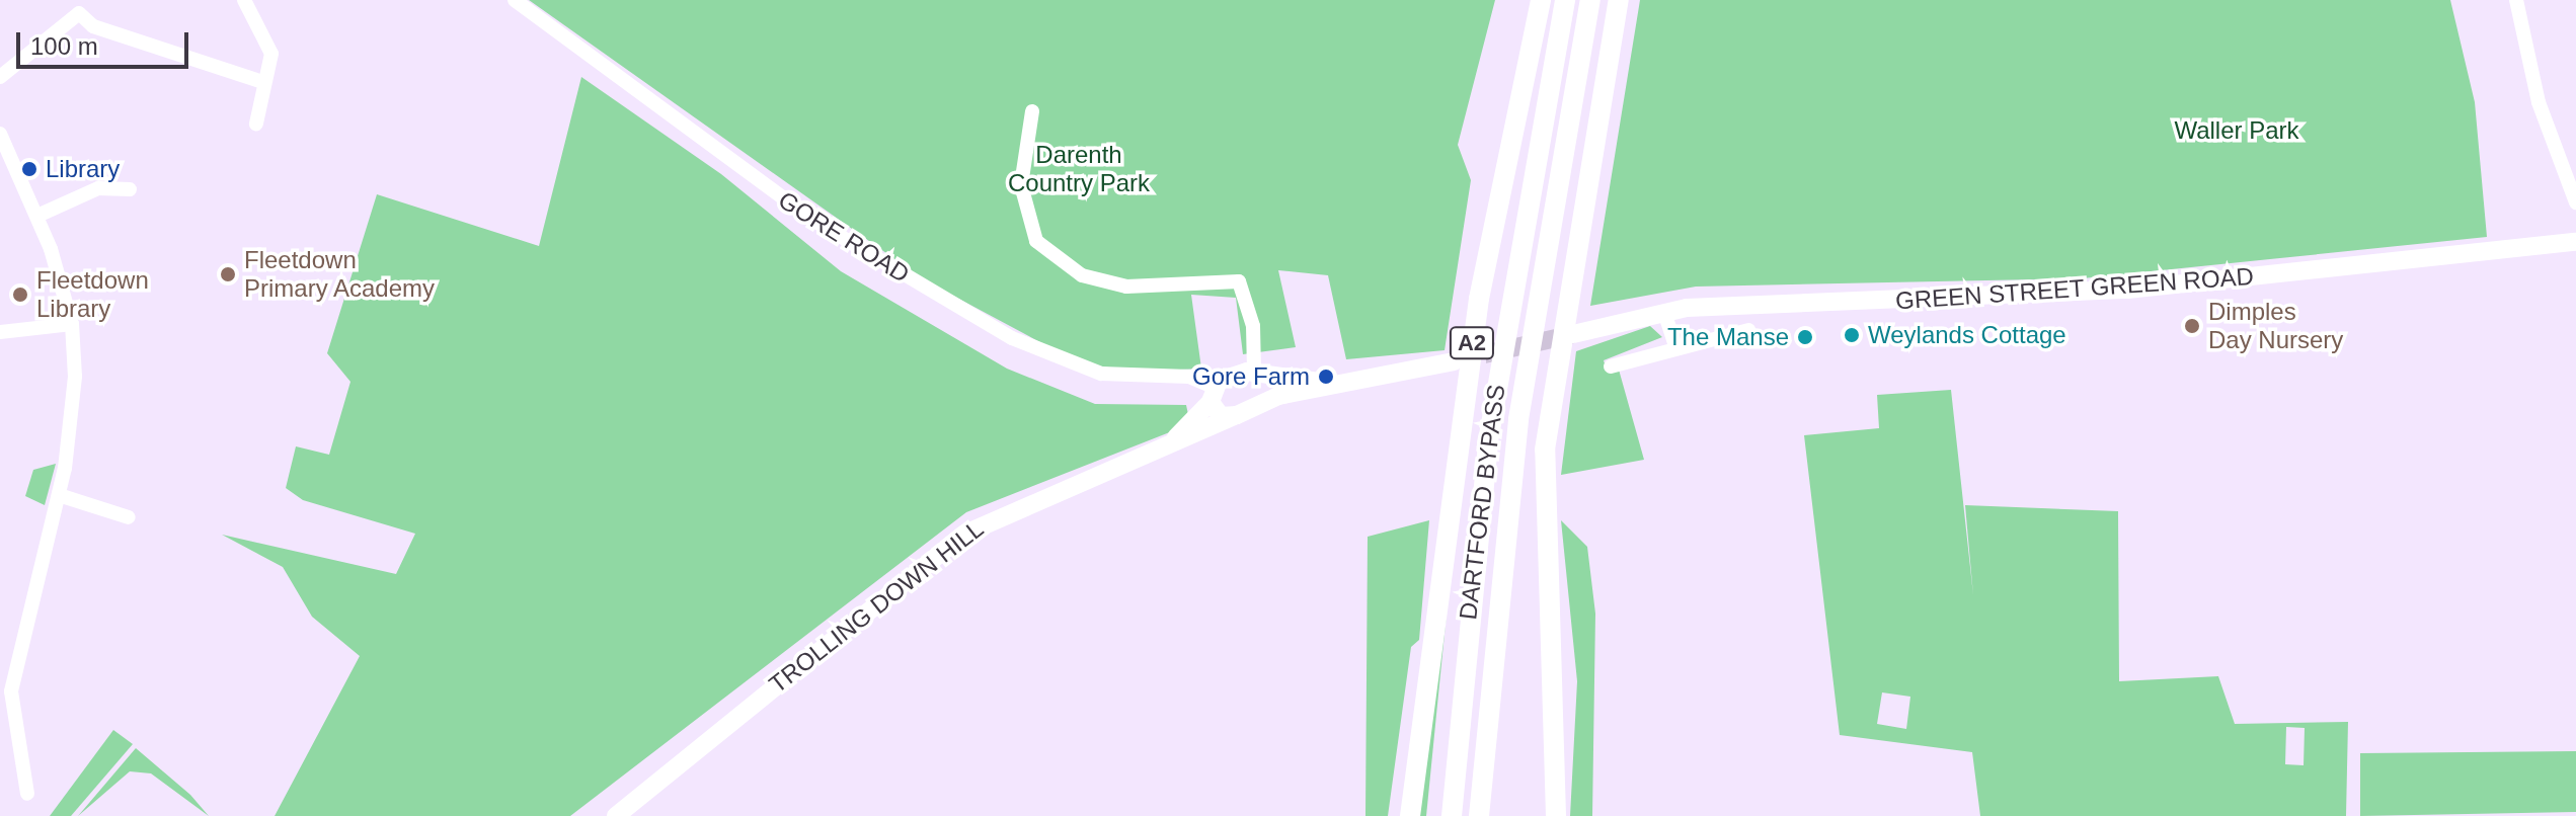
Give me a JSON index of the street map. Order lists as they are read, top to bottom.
{
  "streets": {
    "highway": ["A2", "DARTFORD BYPASS"],
    "main road": ["GREEN STREET GREEN ROAD", "TROLLING DOWN HILL"],
    "street": ["GORE ROAD"]
  },
  "crossings": [
    ["GORE ROAD", "TROLLING DOWN HILL"]
  ],
  "parks": ["Waller Park", "Darenth Country Park"],
  "places": [
    "Library",
    "Fleetdown Primary Academy",
    "Fleetdown Library",
    "Dimples Day Nursery",
    "Weylands Cottage",
    "The Manse",
    "Gore Farm"
  ],
  "scale_bar": "100 m"
}
